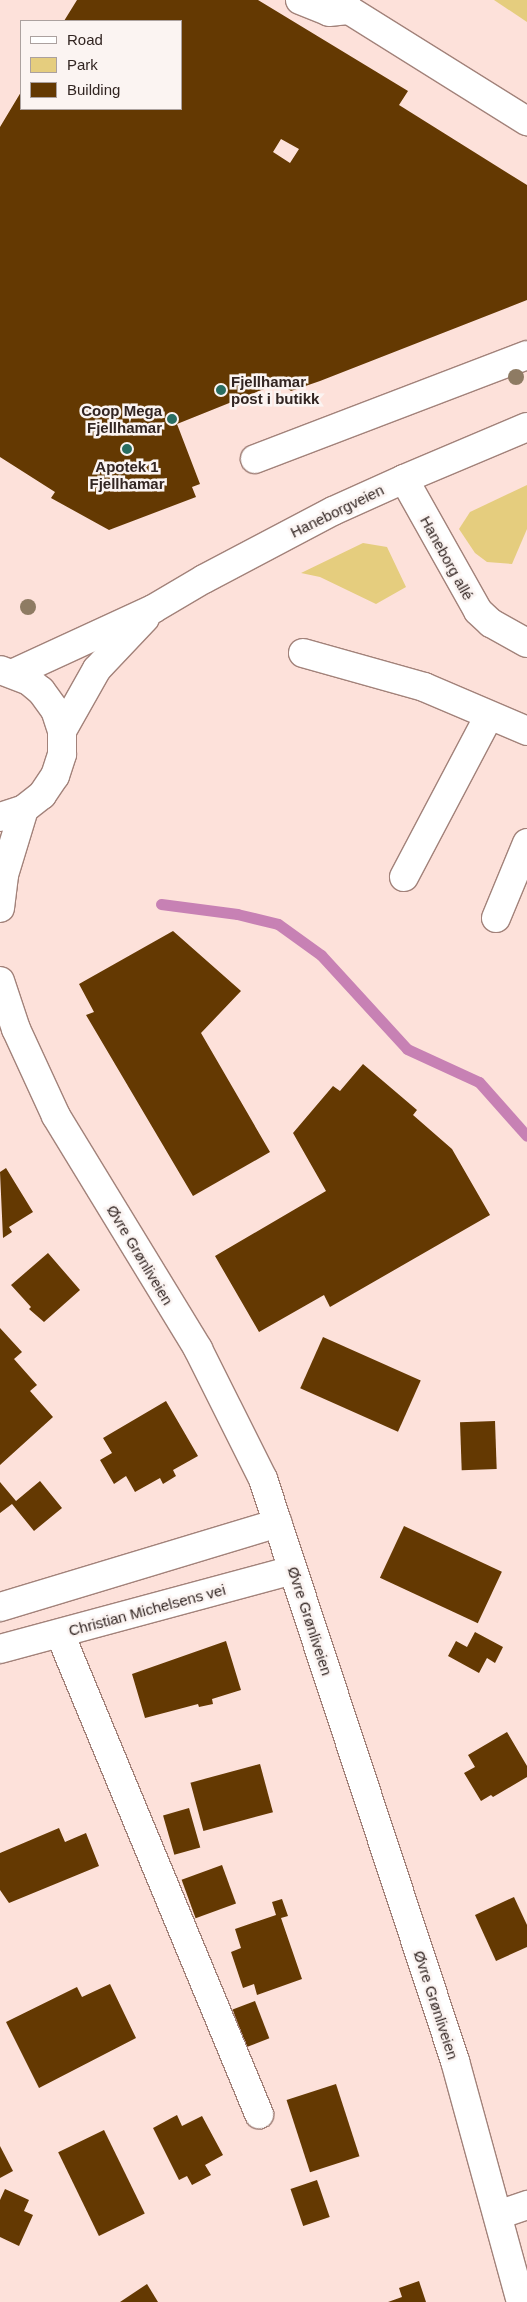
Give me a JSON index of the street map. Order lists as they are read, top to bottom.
{
  "streets": {
    "street": [
      "Haneborgveien",
      "Haneborg allé",
      "Øvre Grønliveien",
      "Christian Michelsens vei"
    ]
  },
  "crossings": [
    ["Haneborgveien", "Haneborg allé"],
    ["Øvre Grønliveien", "Christian Michelsens vei"]
  ],
  "places": ["Fjellhamar post i butikk", "Coop Mega Fjellhamar", "Apotek 1 Fjellhamar"],
  "legend": ["Road", "Park", "Building"]
}
